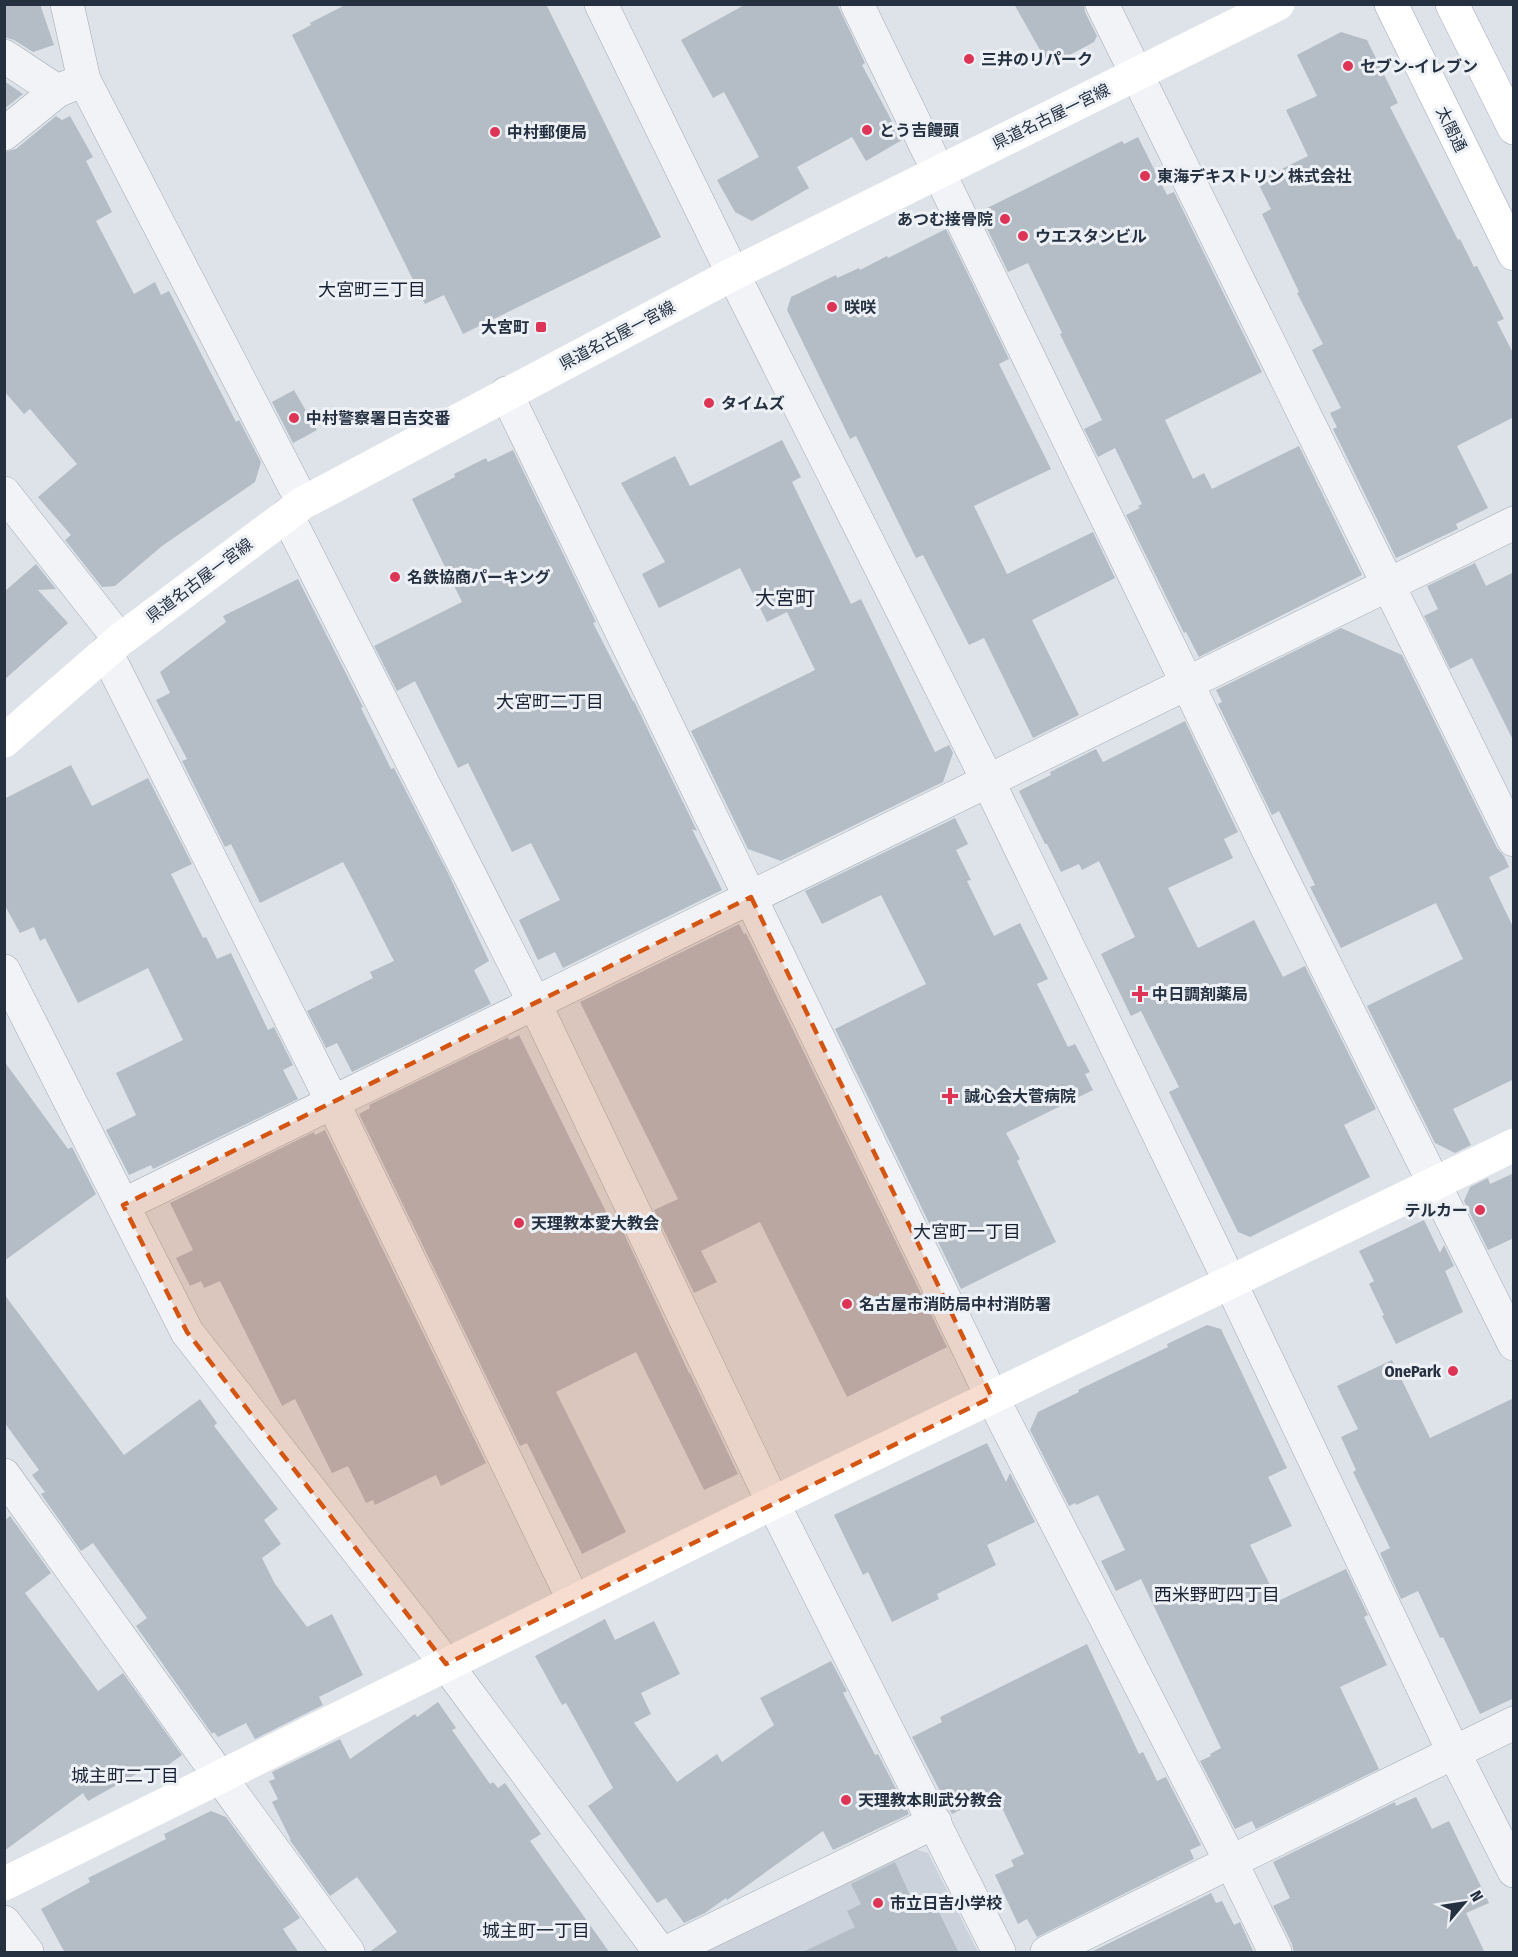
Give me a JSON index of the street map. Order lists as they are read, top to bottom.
{
  "streets": {
    "main road": ["県道名古屋一宮線", "太閤通"]
  },
  "districts": [
    "大宮町三丁目",
    "大宮町",
    "大宮町二丁目",
    "大宮町一丁目",
    "西米野町四丁目",
    "城主町二丁目",
    "城主町一丁目"
  ],
  "places": {
    "other": [
      "三井のリパーク",
      "セブン-イレブン",
      "とう吉饅頭",
      "中村郵便局",
      "東海デキストリン 株式会社",
      "あつむ接骨院",
      "ウエスタンビル",
      "咲咲",
      "タイムズ",
      "中村警察署日吉交番",
      "名鉄協商パーキング",
      "テルカー",
      "天理教本愛大教会",
      "名古屋市消防局中村消防署",
      "OnePark",
      "天理教本則武分教会",
      "市立日吉小学校"
    ],
    "transit": ["大宮町"],
    "health": ["中日調剤薬局", "誠心会大菅病院"]
  },
  "north": "top right"
}
